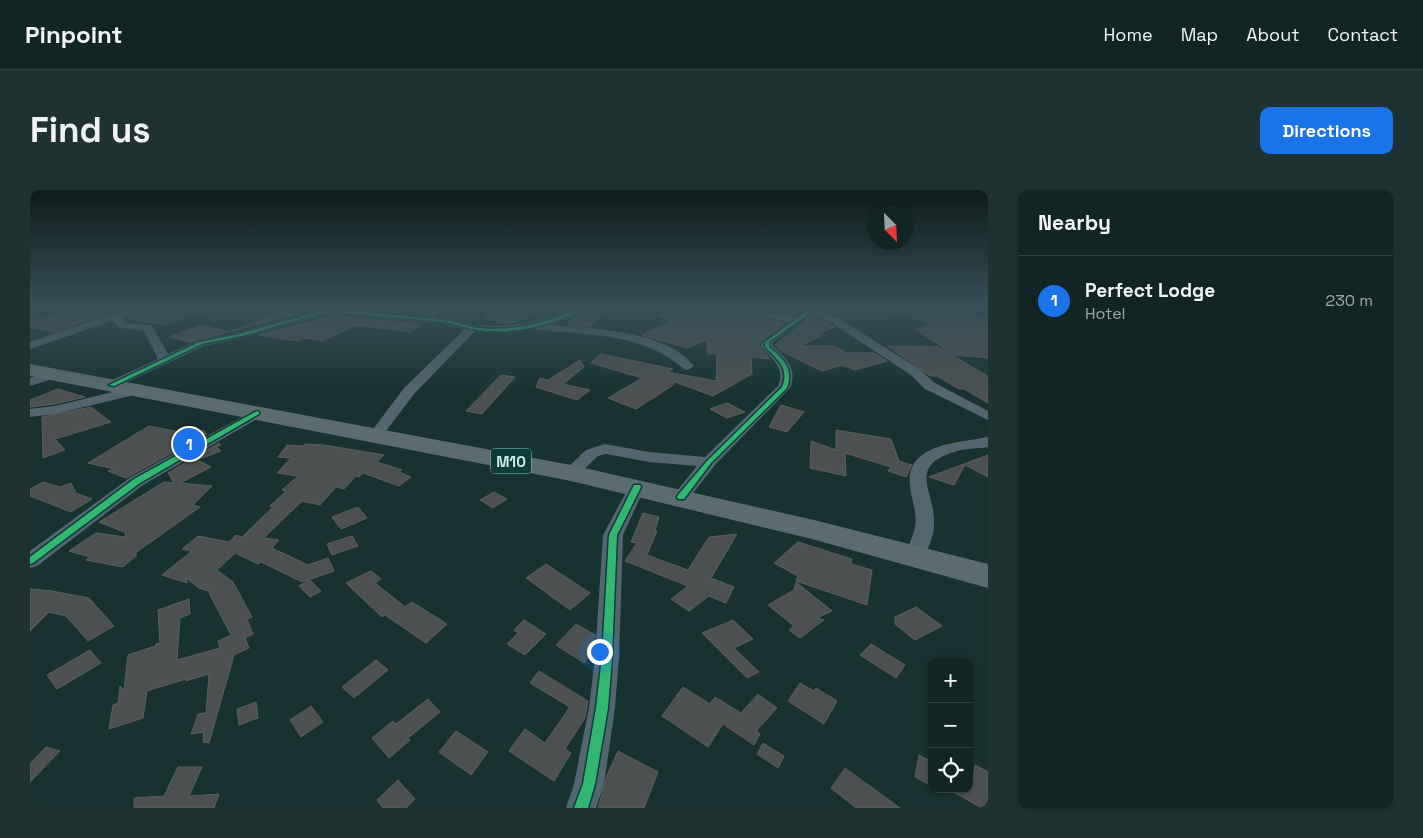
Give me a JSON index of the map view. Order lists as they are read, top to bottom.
{
  "streets": {
    "highway": ["M10"]
  },
  "north": "bottom right",
  "page": {
    "header": "Pinpoint",
    "nav": [
      "Home",
      "Map",
      "About",
      "Contact"
    ],
    "buttons": "Directions",
    "title": "Find us",
    "heading": "Nearby",
    "list": [
      {
        "mark": "1",
        "name": "Perfect Lodge",
        "note": "Hotel",
        "value": "230 m"
      }
    ],
    "pins": "1",
    "map_buttons": ["+", "−"]
  }
}
